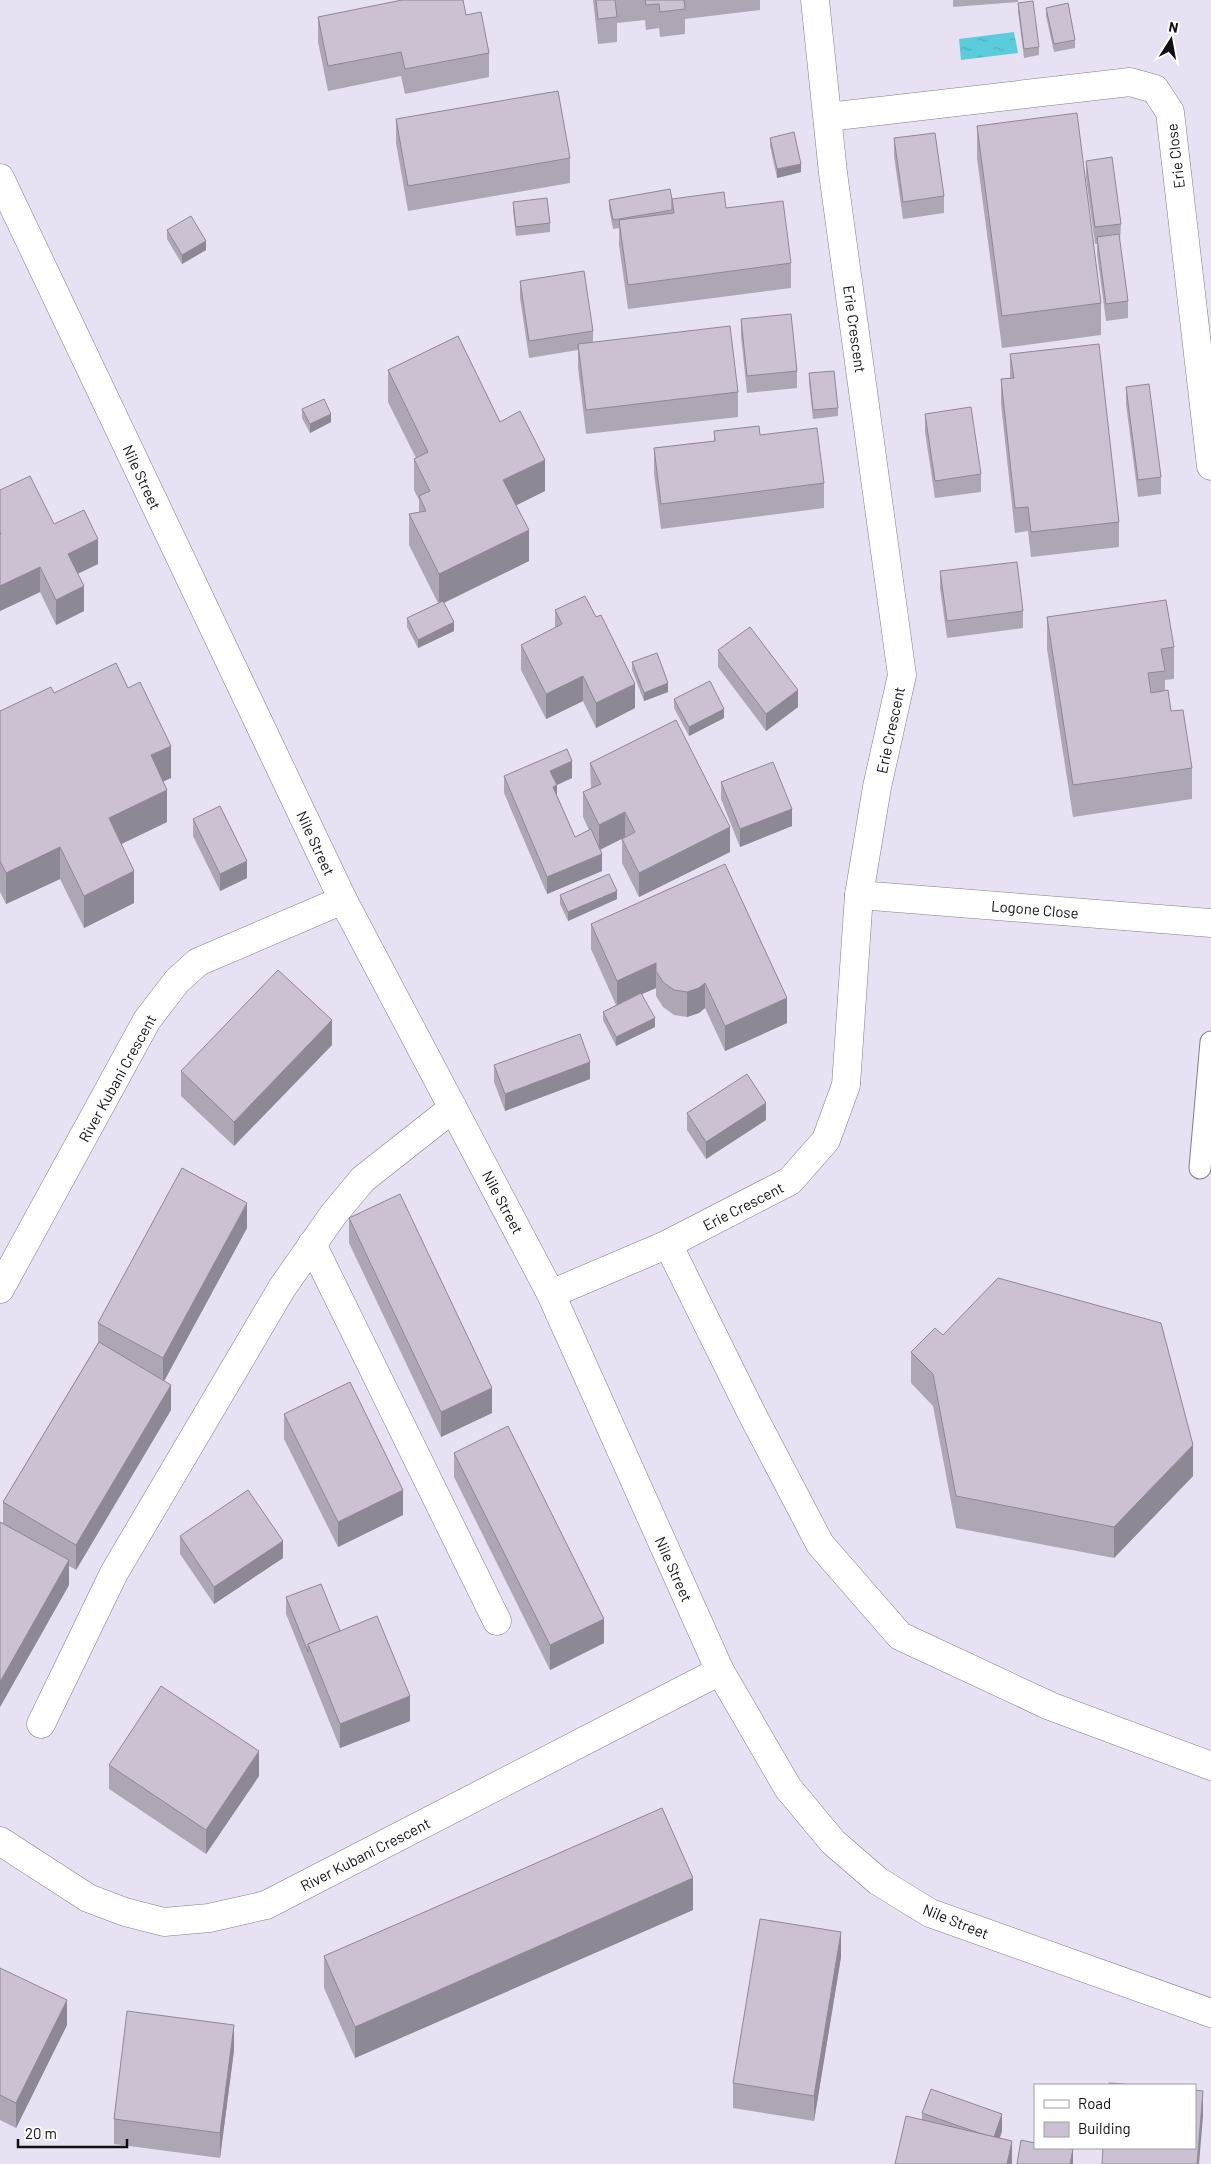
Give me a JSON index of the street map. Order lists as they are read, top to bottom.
{
  "streets": {
    "street": [
      "Erie Close",
      "Erie Crescent",
      "Nile Street",
      "Logone Close",
      "River Kubani Crescent"
    ]
  },
  "crossings": [
    ["Erie Close", "Erie Crescent"],
    ["Erie Crescent", "Nile Street"],
    ["Erie Crescent", "Logone Close"],
    ["Nile Street", "River Kubani Crescent"]
  ],
  "legend": ["Road", "Building"],
  "scale_bar": "20 m",
  "north": "top"
}
